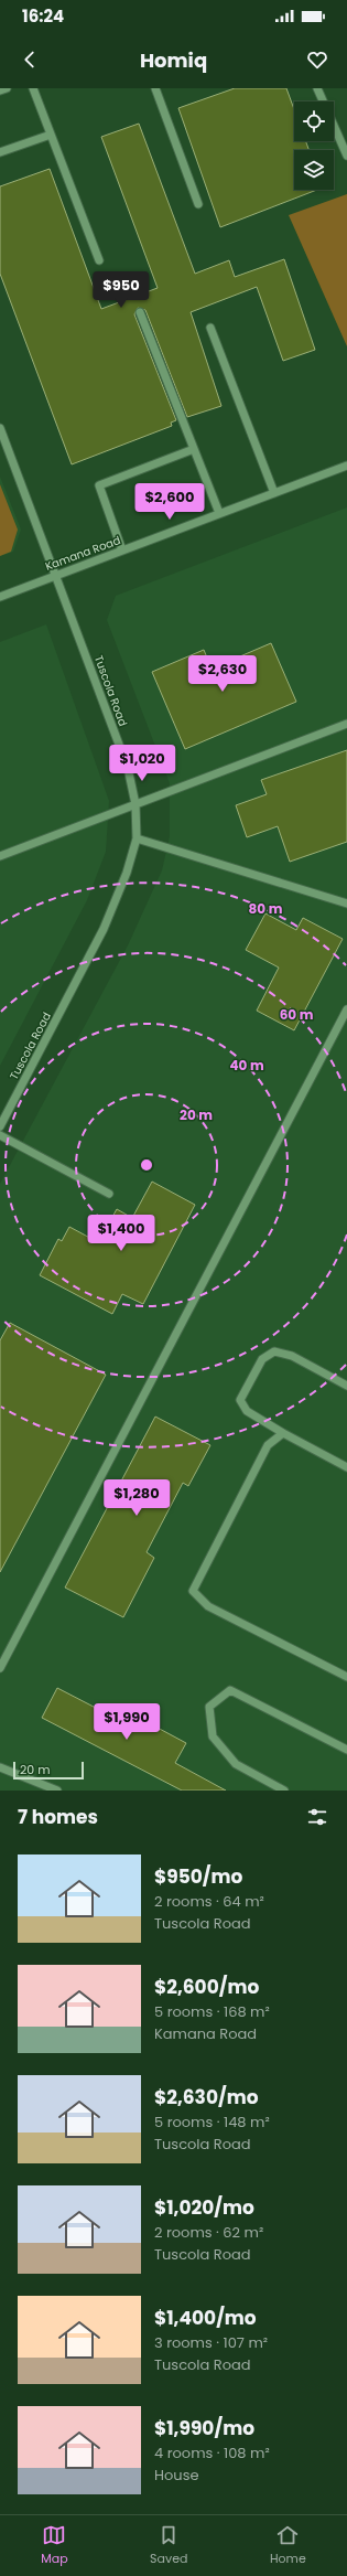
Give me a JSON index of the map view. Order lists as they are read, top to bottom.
{
  "streets": {
    "street": ["Kamana Road", "Tuscola Road"]
  },
  "crossings": [
    ["Kamana Road", "Tuscola Road"]
  ],
  "scale_bar": "20 m",
  "page": {
    "status": "16:24",
    "header": "Homiq",
    "price": [
      "$950",
      "$2,600",
      "$2,630",
      "$1,020",
      "$1,400",
      "$1,280",
      "$1,990"
    ],
    "scale": "20 m",
    "heading": "7 homes",
    "list": [
      {
        "name": "$950/mo",
        "note": "2 rooms · 64 m² · Tuscola Road"
      },
      {
        "name": "$2,600/mo",
        "note": "5 rooms · 168 m² · Kamana Road"
      },
      {
        "name": "$2,630/mo",
        "note": "5 rooms · 148 m² · Tuscola Road"
      },
      {
        "name": "$1,020/mo",
        "note": "2 rooms · 62 m² · Tuscola Road"
      },
      {
        "name": "$1,400/mo",
        "note": "3 rooms · 107 m² · Tuscola Road"
      },
      {
        "name": "$1,990/mo",
        "note": "4 rooms · 108 m² · House"
      }
    ],
    "tabs": ["Map", "Saved", "Home"]
  },
  "rings": [
    "80 m",
    "60 m",
    "40 m",
    "20 m"
  ]
}
